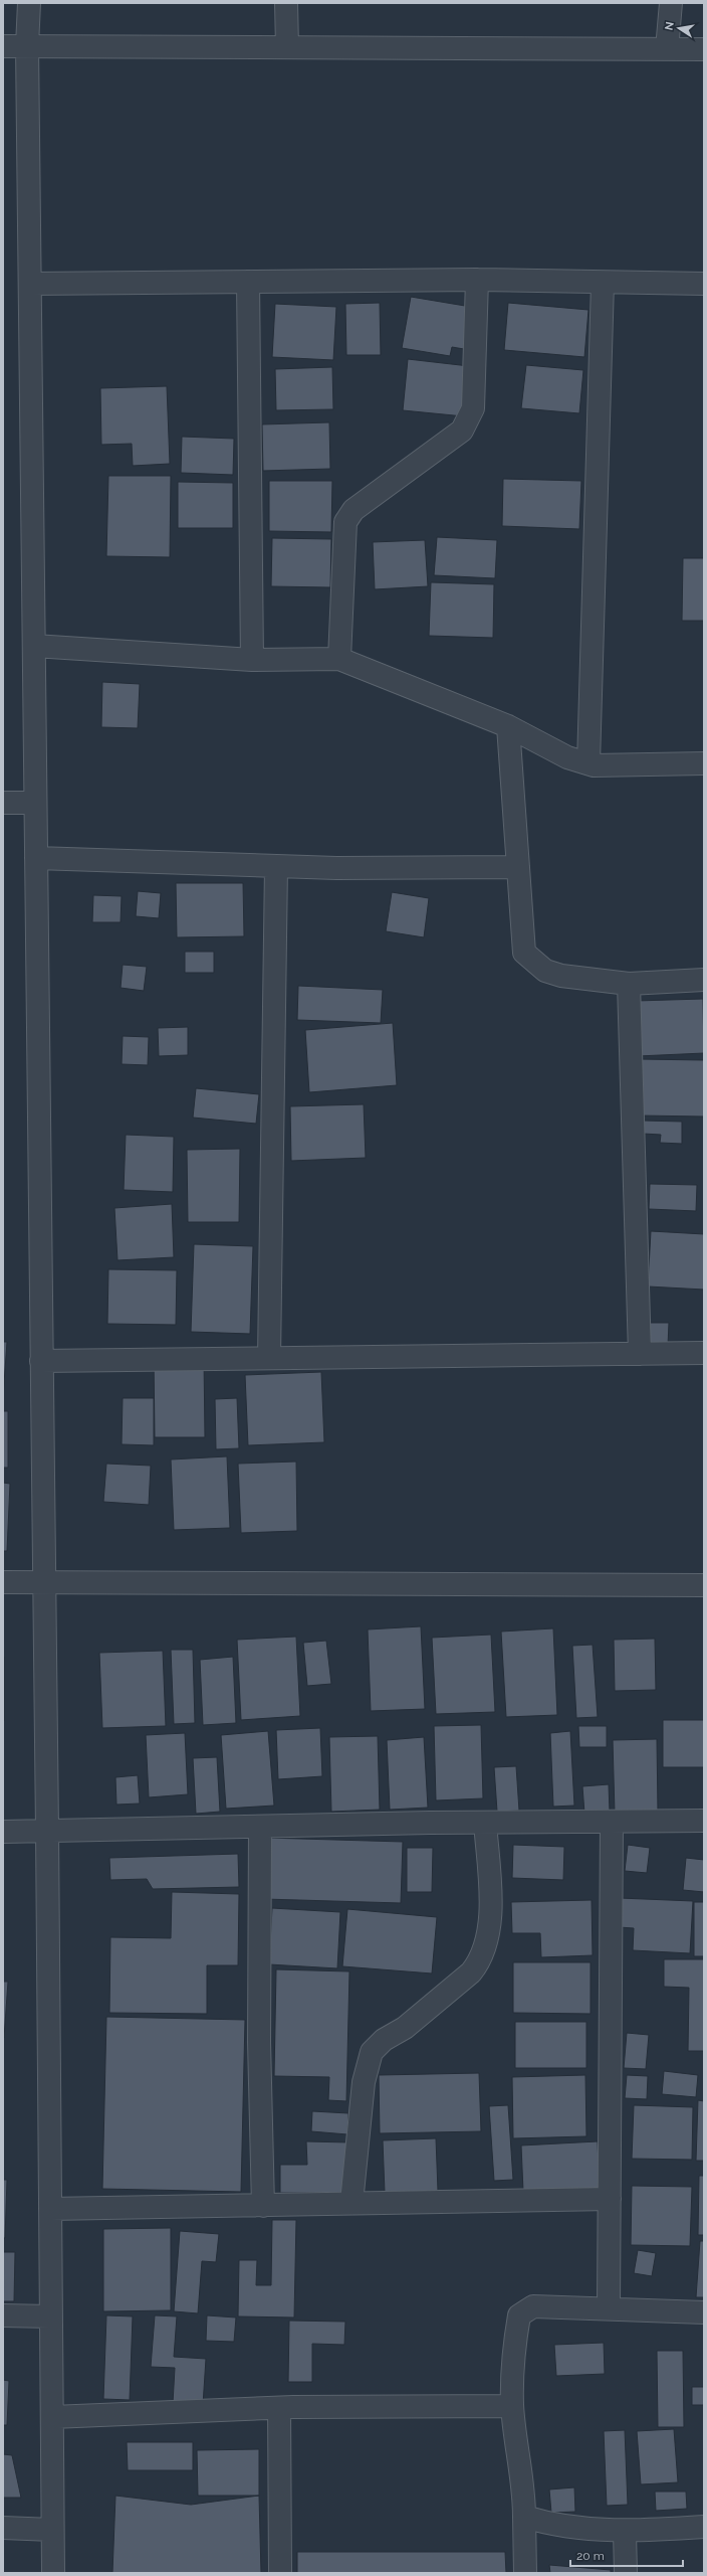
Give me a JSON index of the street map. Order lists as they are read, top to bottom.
{
  "scale_bar": "20 m",
  "north": "left"
}
